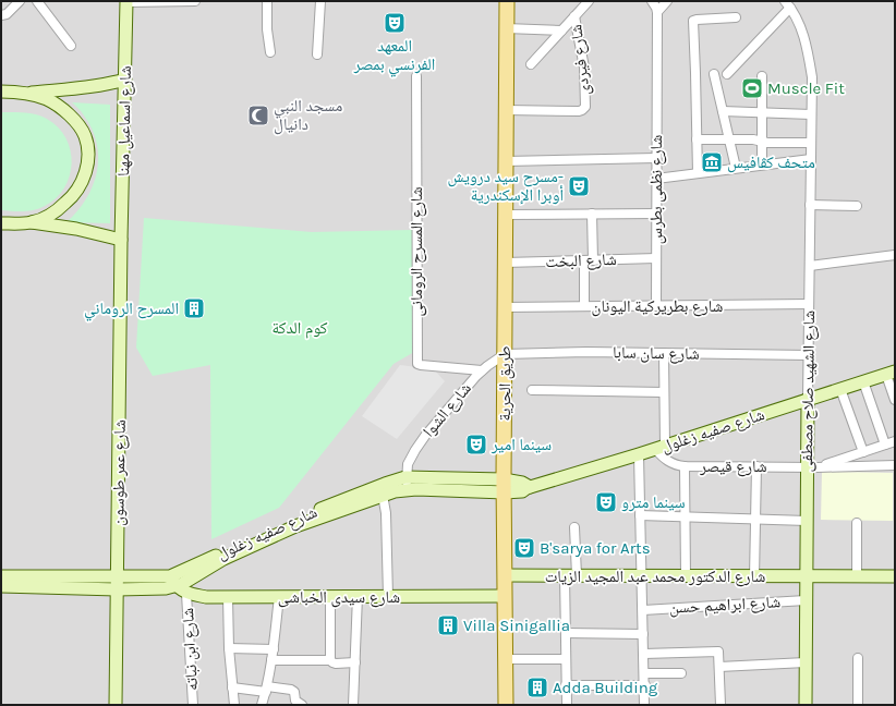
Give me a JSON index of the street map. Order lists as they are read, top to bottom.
{
  "streets": {
    "main road": [
      "شارع اسماعيل مهنا",
      "طريق الحرية",
      "شارع الشهيد صلاح مصطفى",
      "شارع صفيه زغلول",
      "شارع عمر طوسون",
      "شارع الدكتور محمد عبد المجيد الزيات",
      "شارع سيدى الخباشى"
    ],
    "street": [
      "شارع فيردى",
      "شارع نظمى بطرس",
      "شارع المسرح الرومانى",
      "شارع البخت",
      "شارع بطريركية اليونان",
      "شارع سان سابا",
      "شارع الشوا",
      "شارع قيصر",
      "شارع ابراهيم حسن",
      "شارع ابن نباته"
    ]
  },
  "crossings": [
    ["شارع فيردى", "طريق الحرية"],
    ["شارع اسماعيل مهنا", "شارع عمر طوسون"],
    ["شارع نظمى بطرس", "شارع البخت"],
    ["شارع نظمى بطرس", "شارع بطريركية اليونان"],
    ["شارع المسرح الرومانى", "شارع الشوا"],
    ["شارع البخت", "طريق الحرية"],
    ["شارع بطريركية اليونان", "طريق الحرية"],
    ["شارع بطريركية اليونان", "شارع الشهيد صلاح مصطفى"],
    ["شارع سان سابا", "طريق الحرية"],
    ["شارع سان سابا", "شارع الشهيد صلاح مصطفى"],
    ["شارع سان سابا", "شارع الشوا"],
    ["طريق الحرية", "شارع الشوا"],
    ["طريق الحرية", "شارع صفيه زغلول"],
    ["طريق الحرية", "شارع الدكتور محمد عبد المجيد الزيات"],
    ["طريق الحرية", "شارع سيدى الخباشى"],
    ["شارع الشهيد صلاح مصطفى", "شارع صفيه زغلول"],
    ["شارع الشهيد صلاح مصطفى", "شارع قيصر"],
    ["شارع الشهيد صلاح مصطفى", "شارع الدكتور محمد عبد المجيد الزيات"],
    ["شارع الشهيد صلاح مصطفى", "شارع ابراهيم حسن"],
    ["شارع الشوا", "شارع صفيه زغلول"],
    ["شارع صفيه زغلول", "شارع قيصر"],
    ["شارع صفيه زغلول", "شارع عمر طوسون"],
    ["شارع سيدى الخباشى", "شارع ابن نباته"]
  ],
  "parks": ["كوم الدكة"],
  "places": {
    "theatre": [
      "المعهد الفرنسي بمصر",
      "مسرح سيد درويش- أوبرا الإسكندرية",
      "سينما امير",
      "سينما مترو",
      "B'sarya for Arts"
    ],
    "sports": ["Muscle Fit"],
    "mosque": ["مسجد النبي دانيال"],
    "museum": ["متحف كڤافيس"],
    "building": ["المسرح الروماني", "Villa Sinigallia", "Adda Building"]
  }
}
